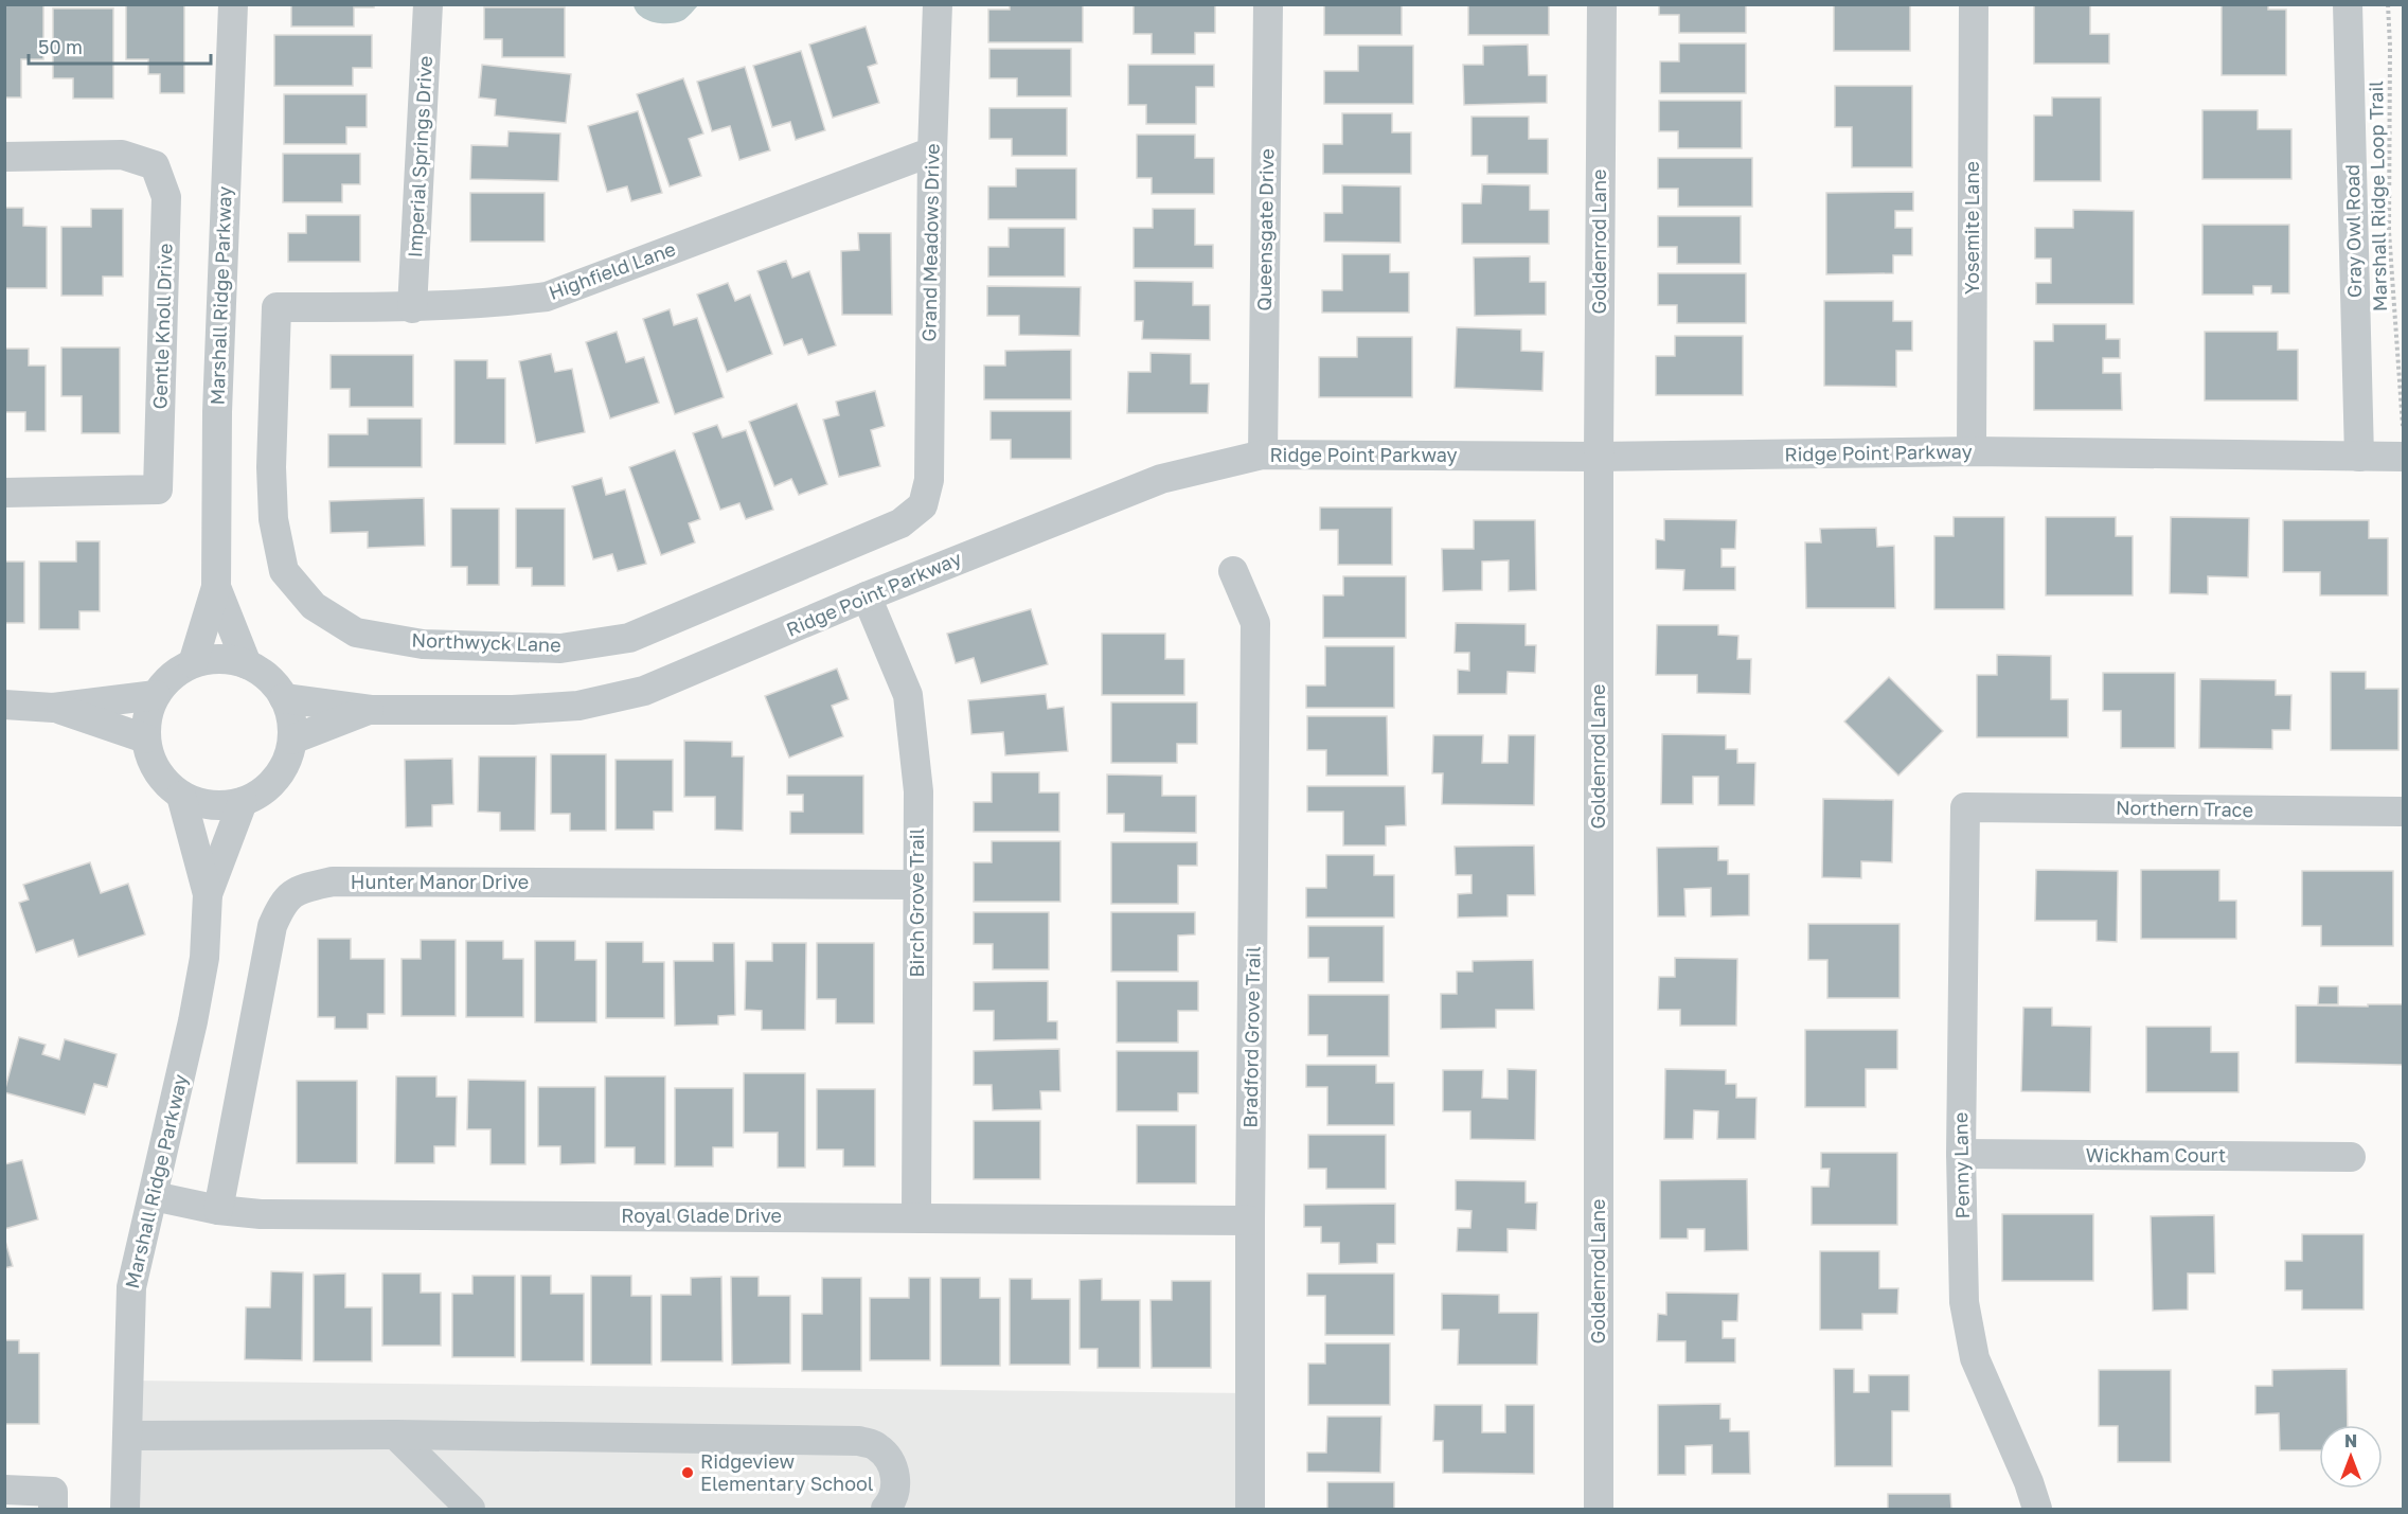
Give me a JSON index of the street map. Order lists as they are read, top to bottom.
{
  "streets": {
    "street": [
      "Imperial Springs Drive",
      "Yosemite Lane",
      "Queensgate Drive",
      "Gray Owl Road",
      "Goldenrod Lane",
      "Grand Meadows Drive",
      "Highfield Lane",
      "Marshall Ridge Parkway",
      "Gentle Knoll Drive",
      "Ridge Point Parkway",
      "Northwyck Lane",
      "Northern Trace",
      "Hunter Manor Drive",
      "Birch Grove Trail",
      "Bradford Grove Trail",
      "Wickham Court",
      "Penny Lane",
      "Royal Glade Drive"
    ],
    "path": ["Marshall Ridge Loop Trail"]
  },
  "crossings": [
    ["Imperial Springs Drive", "Highfield Lane"],
    ["Yosemite Lane", "Ridge Point Parkway"],
    ["Queensgate Drive", "Ridge Point Parkway"],
    ["Gray Owl Road", "Ridge Point Parkway"],
    ["Goldenrod Lane", "Ridge Point Parkway"],
    ["Grand Meadows Drive", "Highfield Lane"],
    ["Grand Meadows Drive", "Northwyck Lane"],
    ["Highfield Lane", "Northwyck Lane"],
    ["Marshall Ridge Parkway", "Royal Glade Drive"],
    ["Ridge Point Parkway", "Birch Grove Trail"],
    ["Northern Trace", "Penny Lane"],
    ["Hunter Manor Drive", "Birch Grove Trail"],
    ["Hunter Manor Drive", "Royal Glade Drive"],
    ["Birch Grove Trail", "Royal Glade Drive"],
    ["Bradford Grove Trail", "Royal Glade Drive"],
    ["Wickham Court", "Penny Lane"]
  ],
  "places": ["Ridgeview Elementary School"],
  "scale_bar": "50 m",
  "north": "top"
}
